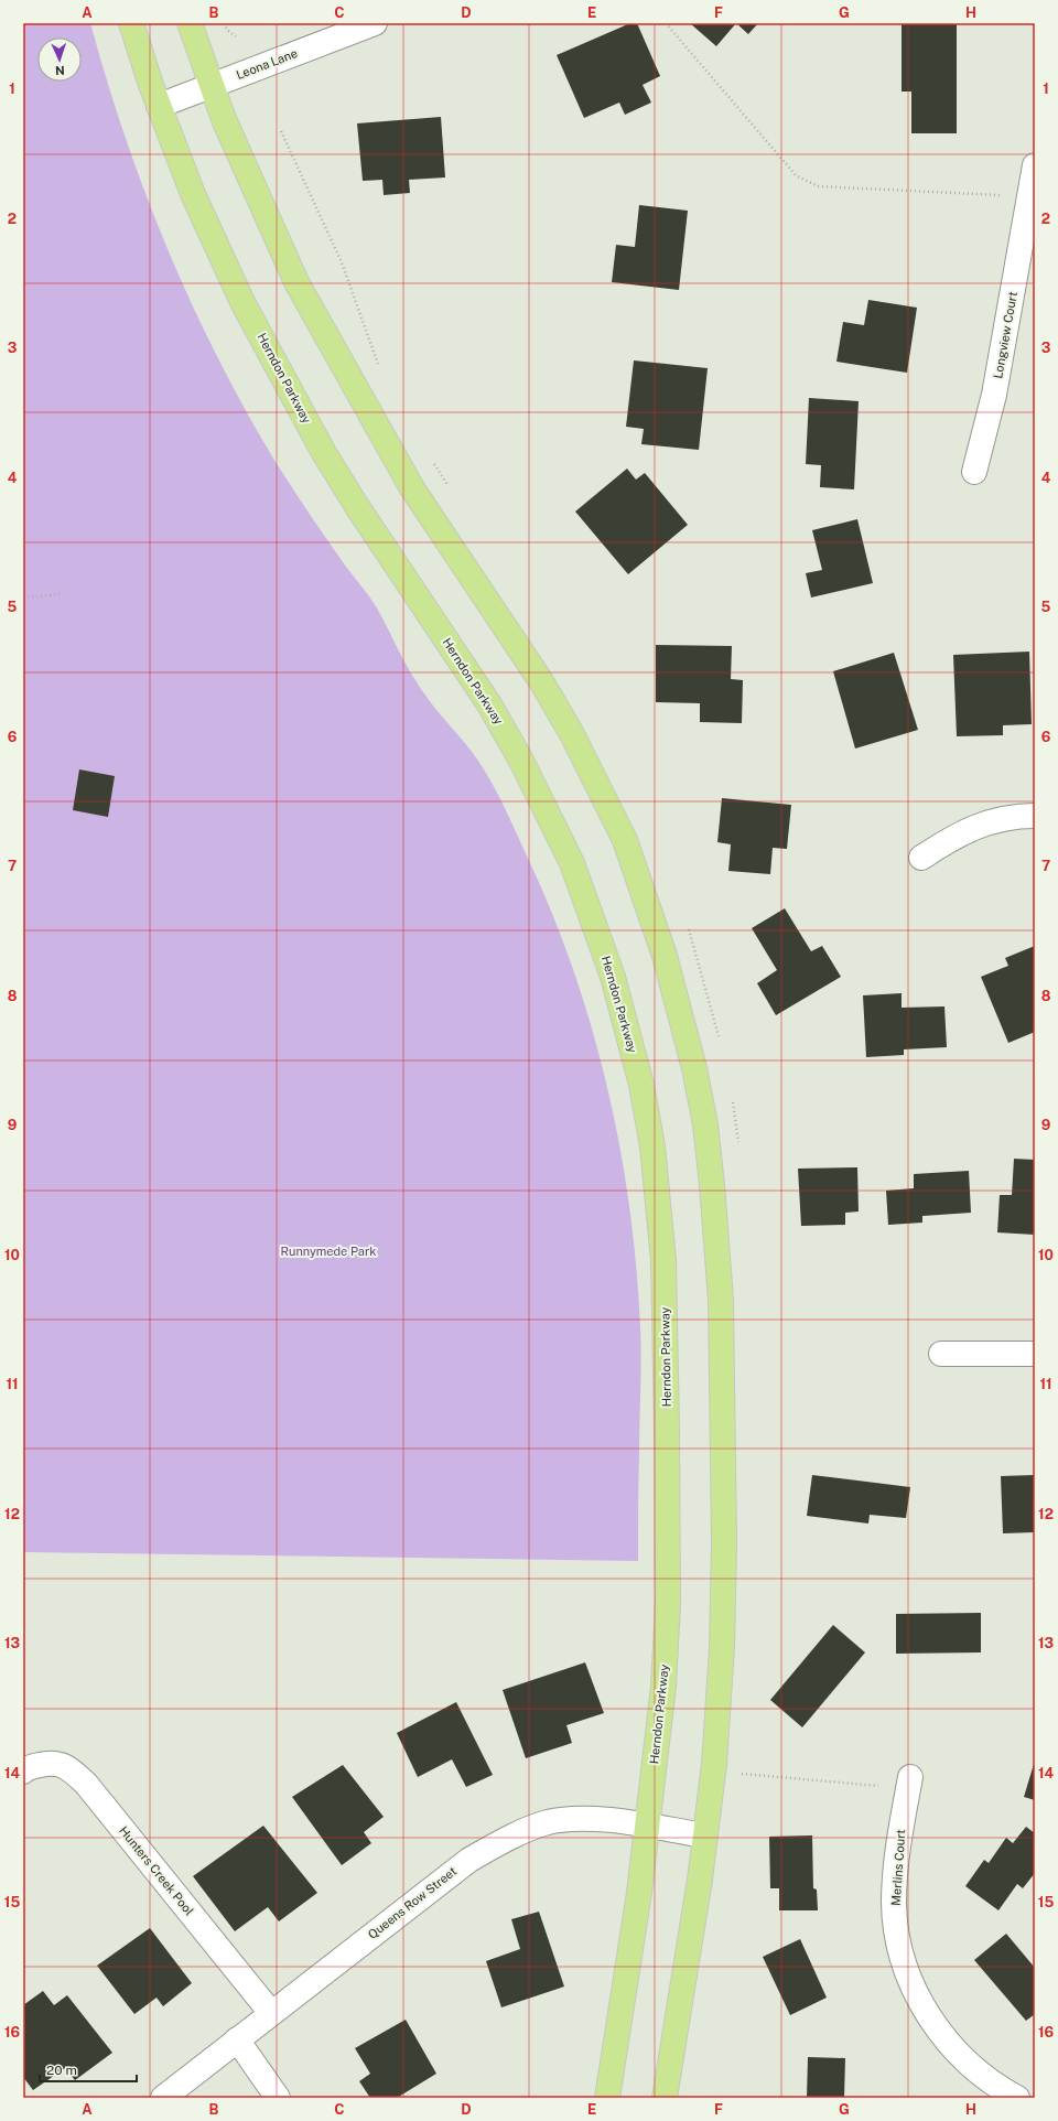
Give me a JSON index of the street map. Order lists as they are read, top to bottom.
{
  "streets": {
    "main road": ["Herndon Parkway"],
    "street": [
      "Leona Lane",
      "Longview Court",
      "Merlins Court",
      "Hunters Creek Pool",
      "Queens Row Street"
    ]
  },
  "crossings": [
    ["Leona Lane", "Herndon Parkway"],
    ["Herndon Parkway", "Queens Row Street"],
    ["Hunters Creek Pool", "Queens Row Street"]
  ],
  "parks": ["Runnymede Park"],
  "scale_bar": "20 m",
  "north": "bottom",
  "grid": {
    "columns": [
      "A",
      "B",
      "C",
      "D",
      "E",
      "F",
      "G",
      "H"
    ],
    "rows": [
      "1",
      "2",
      "3",
      "4",
      "5",
      "6",
      "7",
      "8",
      "9",
      "10",
      "11",
      "12",
      "13",
      "14",
      "15",
      "16"
    ]
  }
}
